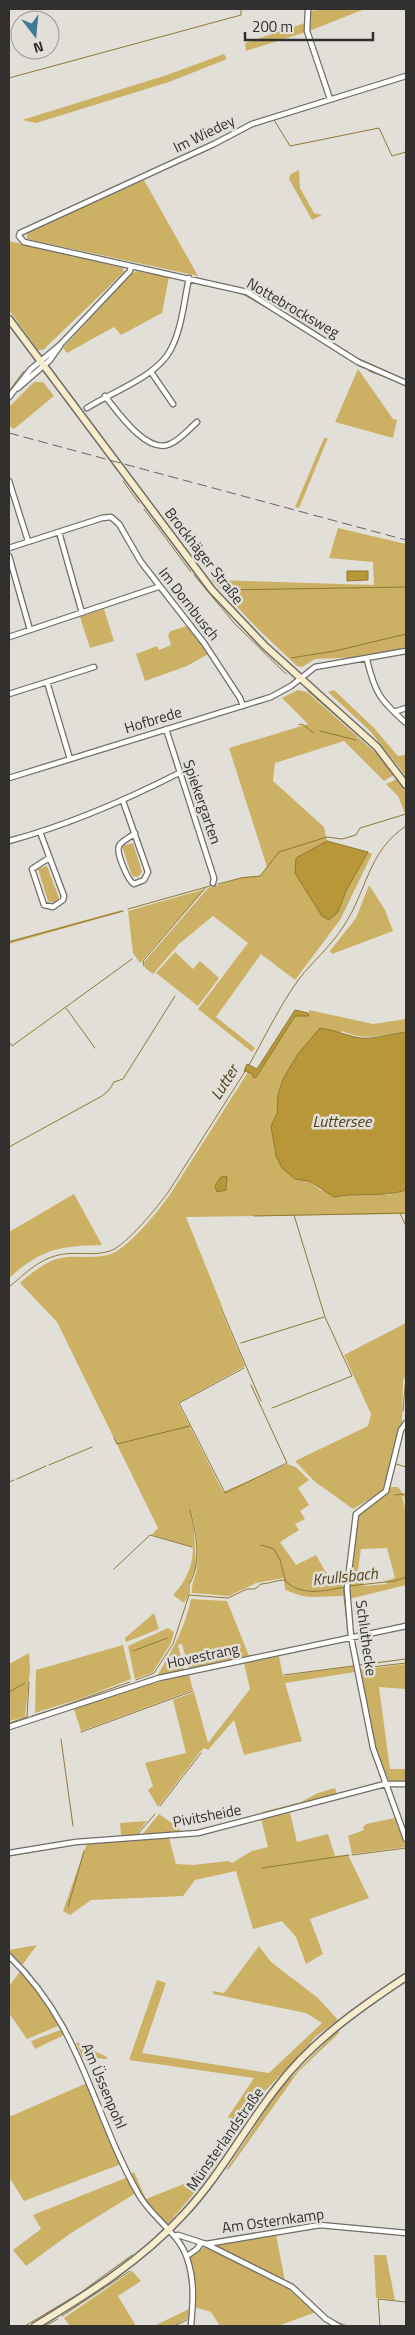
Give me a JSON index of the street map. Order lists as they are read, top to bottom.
{
  "streets": {
    "main road": ["Brockhäger Straße", "Münsterlandstraße"],
    "street": [
      "Im Wiedey",
      "Nottebrocksweg",
      "Im Dornbusch",
      "Hofbrede",
      "Spiekergarten",
      "Schluthecke",
      "Hovestrang",
      "Pivitsheide",
      "Am Üssenpohl",
      "Am Osternkamp"
    ]
  },
  "crossings": [
    ["Im Wiedey", "Nottebrocksweg"],
    ["Brockhäger Straße", "Hofbrede"],
    ["Im Dornbusch", "Hofbrede"],
    ["Hofbrede", "Spiekergarten"],
    ["Schluthecke", "Hovestrang"],
    ["Schluthecke", "Pivitsheide"],
    ["Am Üssenpohl", "Münsterlandstraße"],
    ["Am Üssenpohl", "Am Osternkamp"]
  ],
  "water": ["Lutter", "Luttersee", "Krullsbach"],
  "scale_bar": "200 m",
  "north": "bottom"
}
